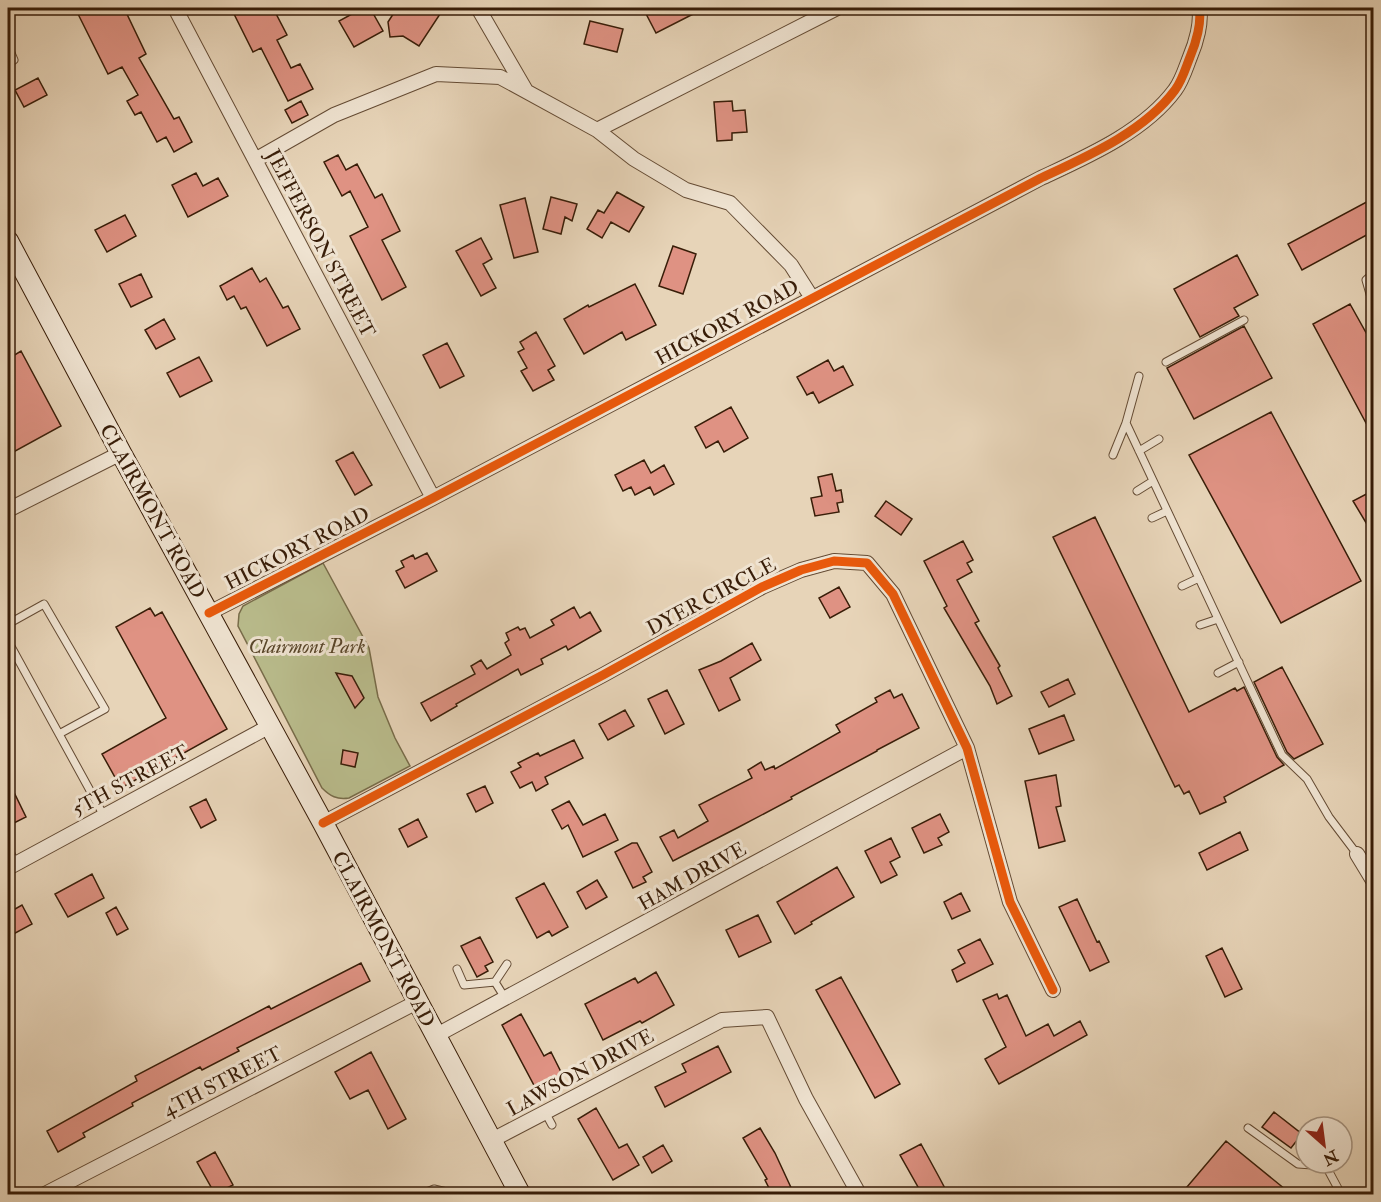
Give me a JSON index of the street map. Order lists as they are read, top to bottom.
{
  "streets": {
    "main road": ["CLAIRMONT ROAD"],
    "street": [
      "JEFFERSON STREET",
      "HICKORY ROAD",
      "DYER CIRCLE",
      "5TH STREET",
      "HAM DRIVE",
      "LAWSON DRIVE",
      "4TH STREET"
    ]
  },
  "crossings": [
    ["JEFFERSON STREET", "HICKORY ROAD"],
    ["HICKORY ROAD", "CLAIRMONT ROAD"],
    ["CLAIRMONT ROAD", "DYER CIRCLE"],
    ["CLAIRMONT ROAD", "5TH STREET"],
    ["CLAIRMONT ROAD", "HAM DRIVE"],
    ["CLAIRMONT ROAD", "LAWSON DRIVE"],
    ["CLAIRMONT ROAD", "4TH STREET"],
    ["DYER CIRCLE", "HAM DRIVE"]
  ],
  "parks": ["Clairmont Park"],
  "north": "bottom right"
}
